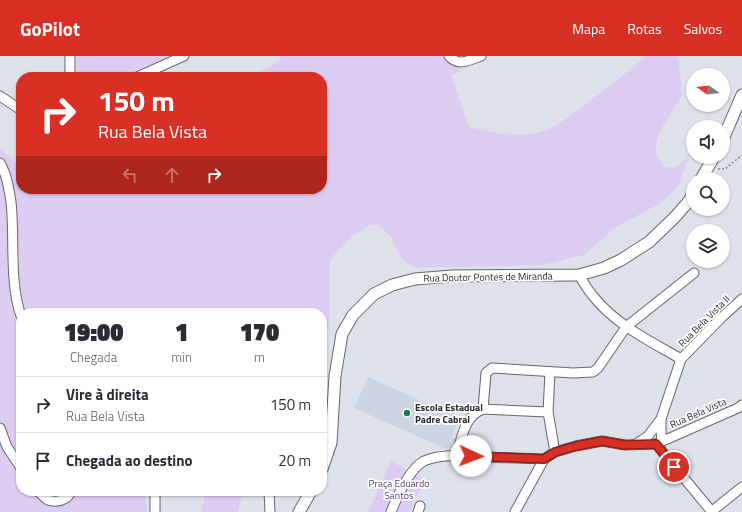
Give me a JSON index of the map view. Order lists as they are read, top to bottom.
{
  "streets": {
    "street": ["Rua Doutor Pontes de Miranda", "Rua Bela Vista II", "Rua Bela Vista"]
  },
  "crossings": [
    ["Rua Bela Vista II", "Rua Bela Vista"]
  ],
  "parks": ["Praça Eduardo Santos"],
  "places": ["Escola Estadual Padre Cabral"],
  "north": "left",
  "page": {
    "header": "GoPilot",
    "nav": ["Mapa", "Rotas", "Salvos"],
    "turn": ["150 m", "Rua Bela Vista"],
    "eta": [
      "19:00",
      "Chegada",
      "1",
      "min",
      "170",
      "m"
    ],
    "list": [
      {
        "name": "Vire à direita",
        "note": "Rua Bela Vista",
        "value": "150 m"
      },
      {
        "name": "Chegada ao destino",
        "value": "20 m"
      }
    ]
  }
}
